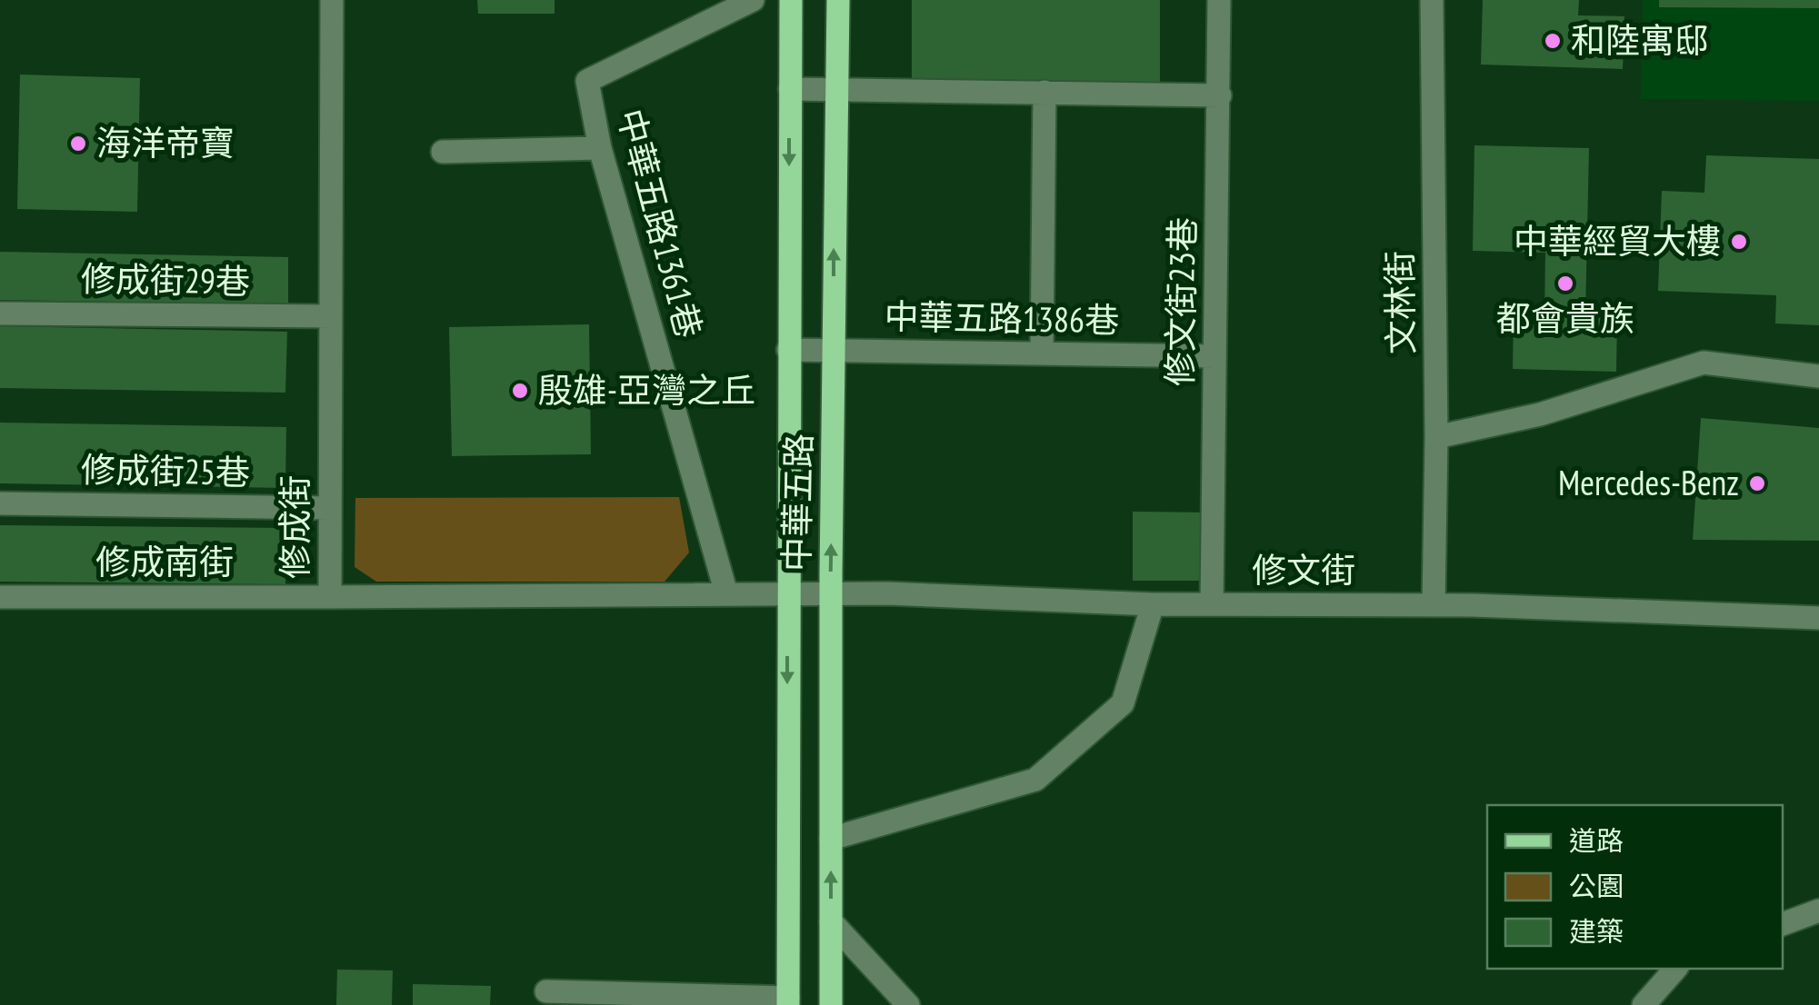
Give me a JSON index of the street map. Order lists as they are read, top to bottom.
{
  "streets": {
    "main road": ["中華五路"],
    "street": [
      "中華五路1361巷",
      "修成街29巷",
      "修文街23巷",
      "文林街",
      "中華五路1386巷",
      "修成街25巷",
      "修成街",
      "修成南街",
      "修文街"
    ]
  },
  "crossings": [
    ["中華五路1361巷", "修成街"],
    ["修成街29巷", "修成街"],
    ["修文街23巷", "中華五路1386巷"],
    ["修文街23巷", "修文街"],
    ["文林街", "修文街"],
    ["中華五路1386巷", "中華五路"],
    ["修成街25巷", "修成街"],
    ["中華五路", "修成街"],
    ["中華五路", "修文街"],
    ["修成街", "修成南街"],
    ["修成街", "修文街"]
  ],
  "places": [
    "和陸寓邸",
    "海洋帝寶",
    "中華經貿大樓",
    "都會貴族",
    "殷雄-亞灣之丘",
    "Mercedes-Benz"
  ],
  "legend": ["道路", "公園", "建築"]
}
